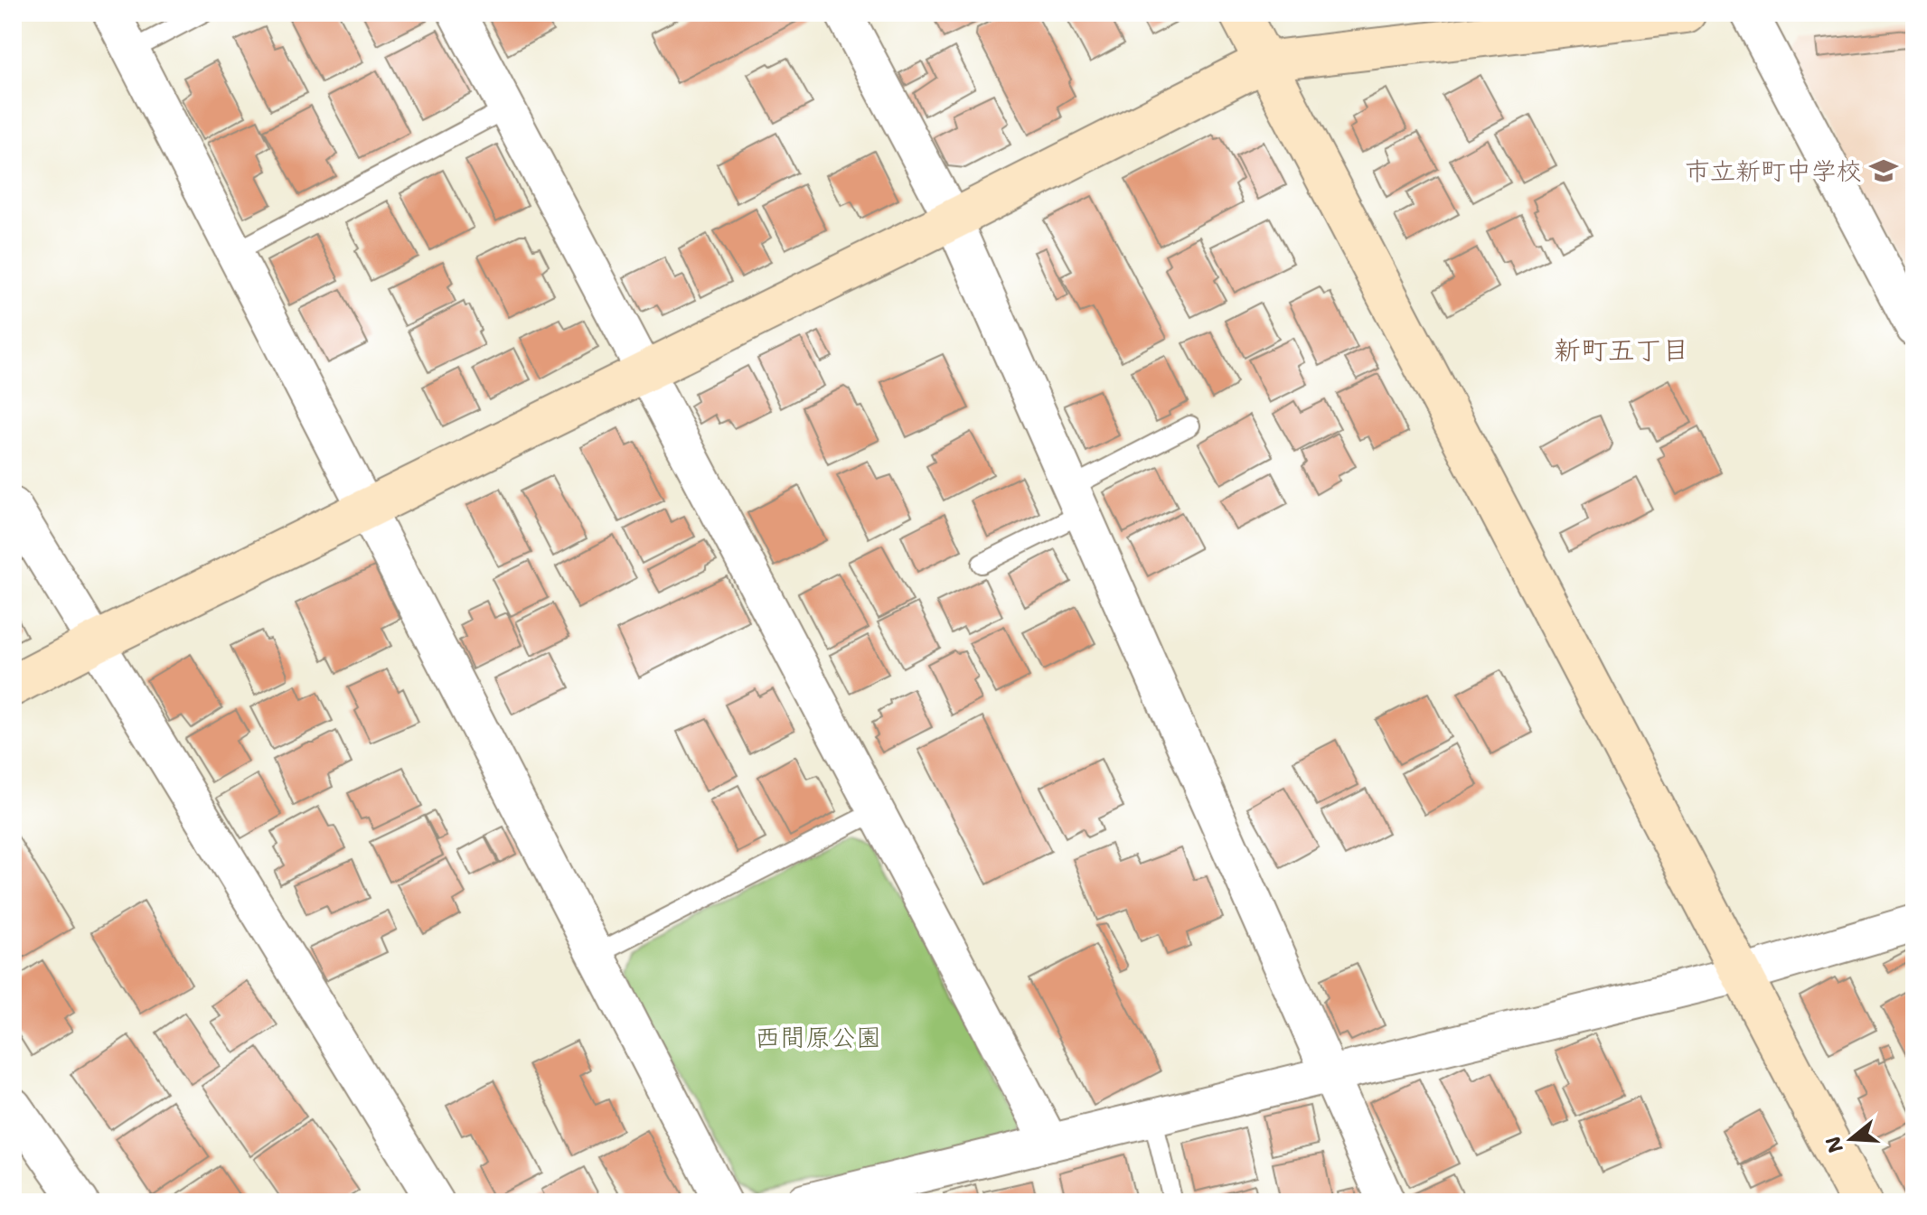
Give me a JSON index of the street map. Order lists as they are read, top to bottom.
{
  "districts": ["新町五丁目"],
  "parks": ["西間原公園"],
  "places": {
    "school or university": ["市立新町中学校"]
  },
  "north": "left"
}
